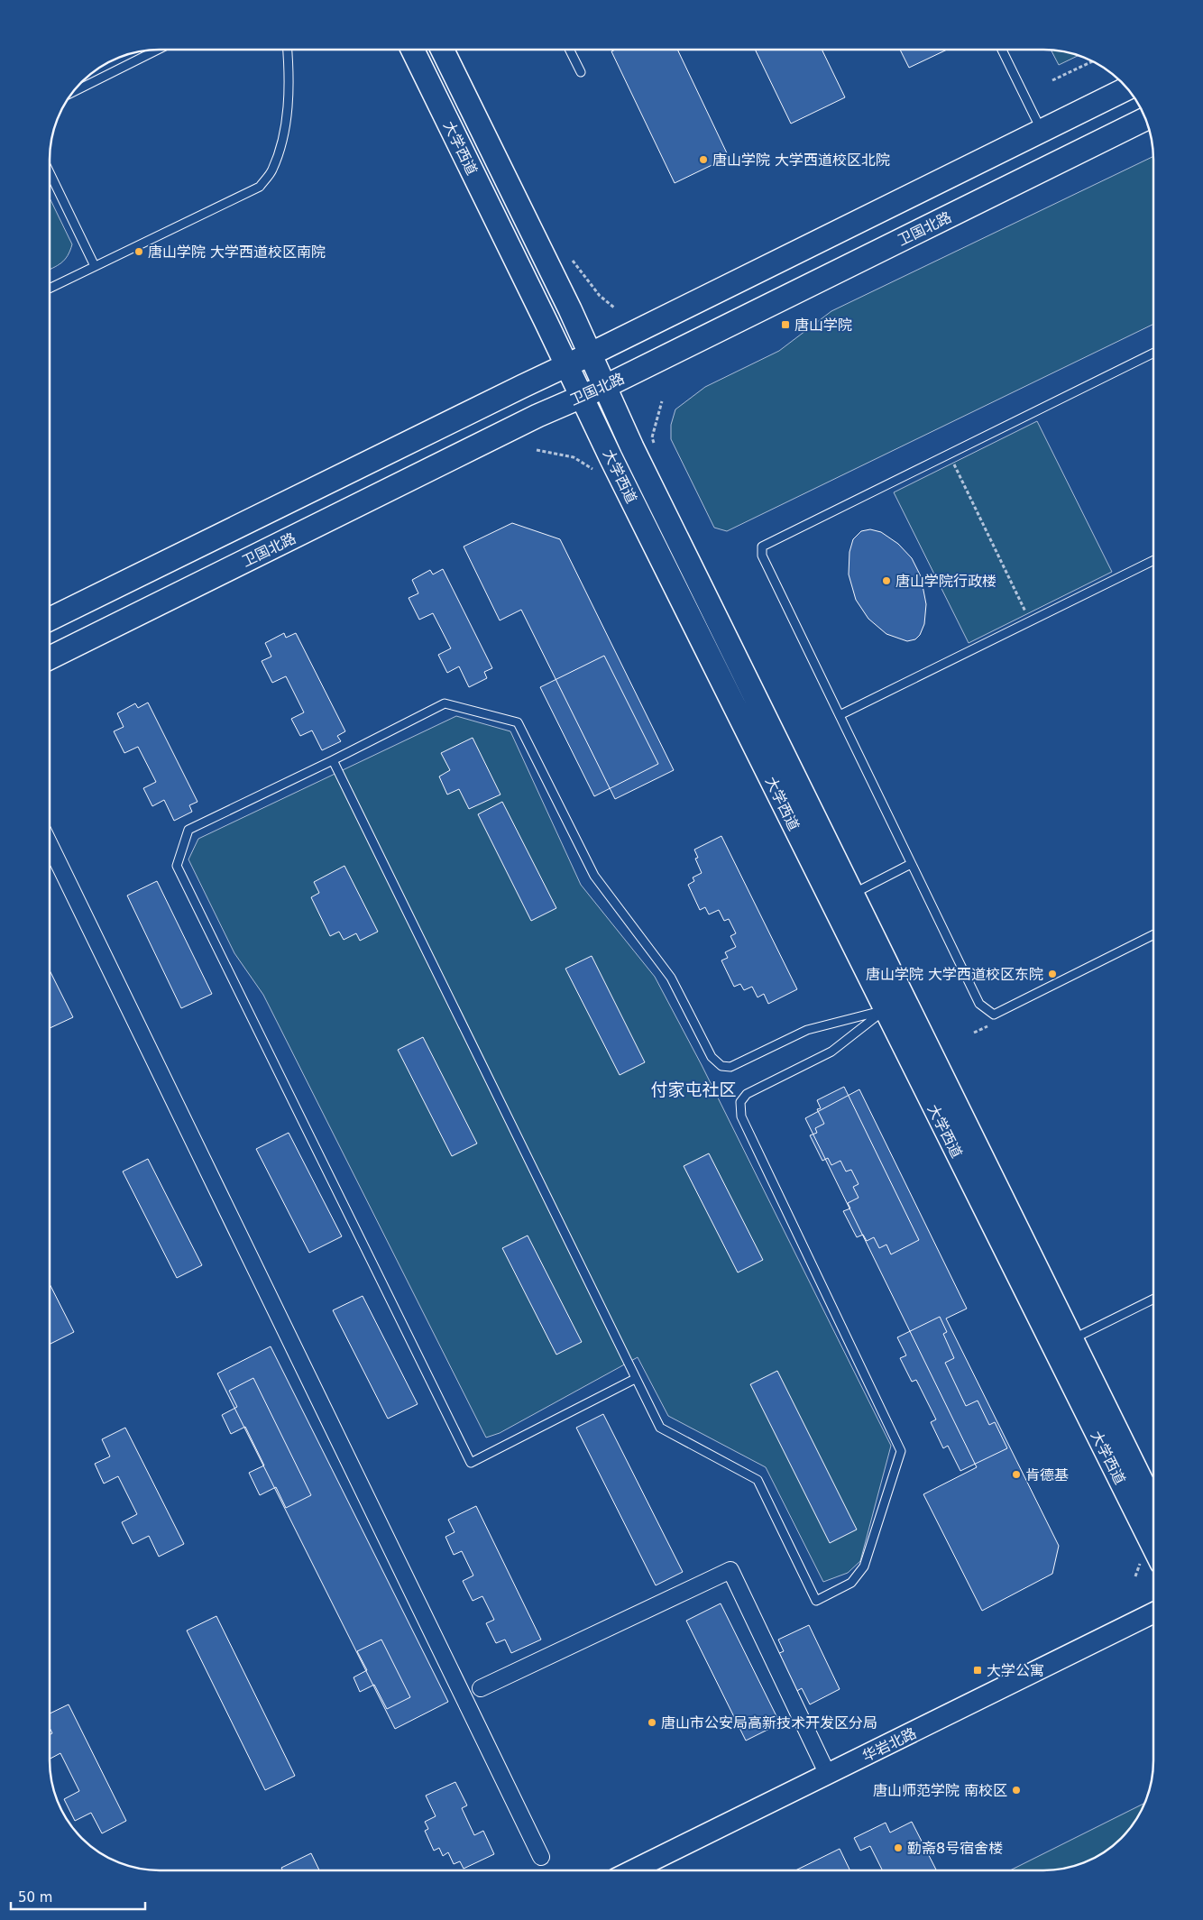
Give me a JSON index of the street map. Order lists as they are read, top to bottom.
{
  "streets": {
    "main road": ["大学西道", "卫国北路"],
    "street": ["华岩北路"]
  },
  "crossings": [
    ["大学西道", "卫国北路"]
  ],
  "districts": ["付家屯社区"],
  "places": {
    "other": [
      "唐山学院 大学西道校区北院",
      "唐山学院 大学西道校区南院",
      "唐山学院行政楼",
      "唐山学院 大学西道校区东院",
      "肯德基",
      "唐山市公安局高新技术开发区分局",
      "唐山师范学院 南校区",
      "勤斋8号宿舍楼"
    ],
    "transit": ["唐山学院", "大学公寓"]
  },
  "scale_bar": "50 m"
}
